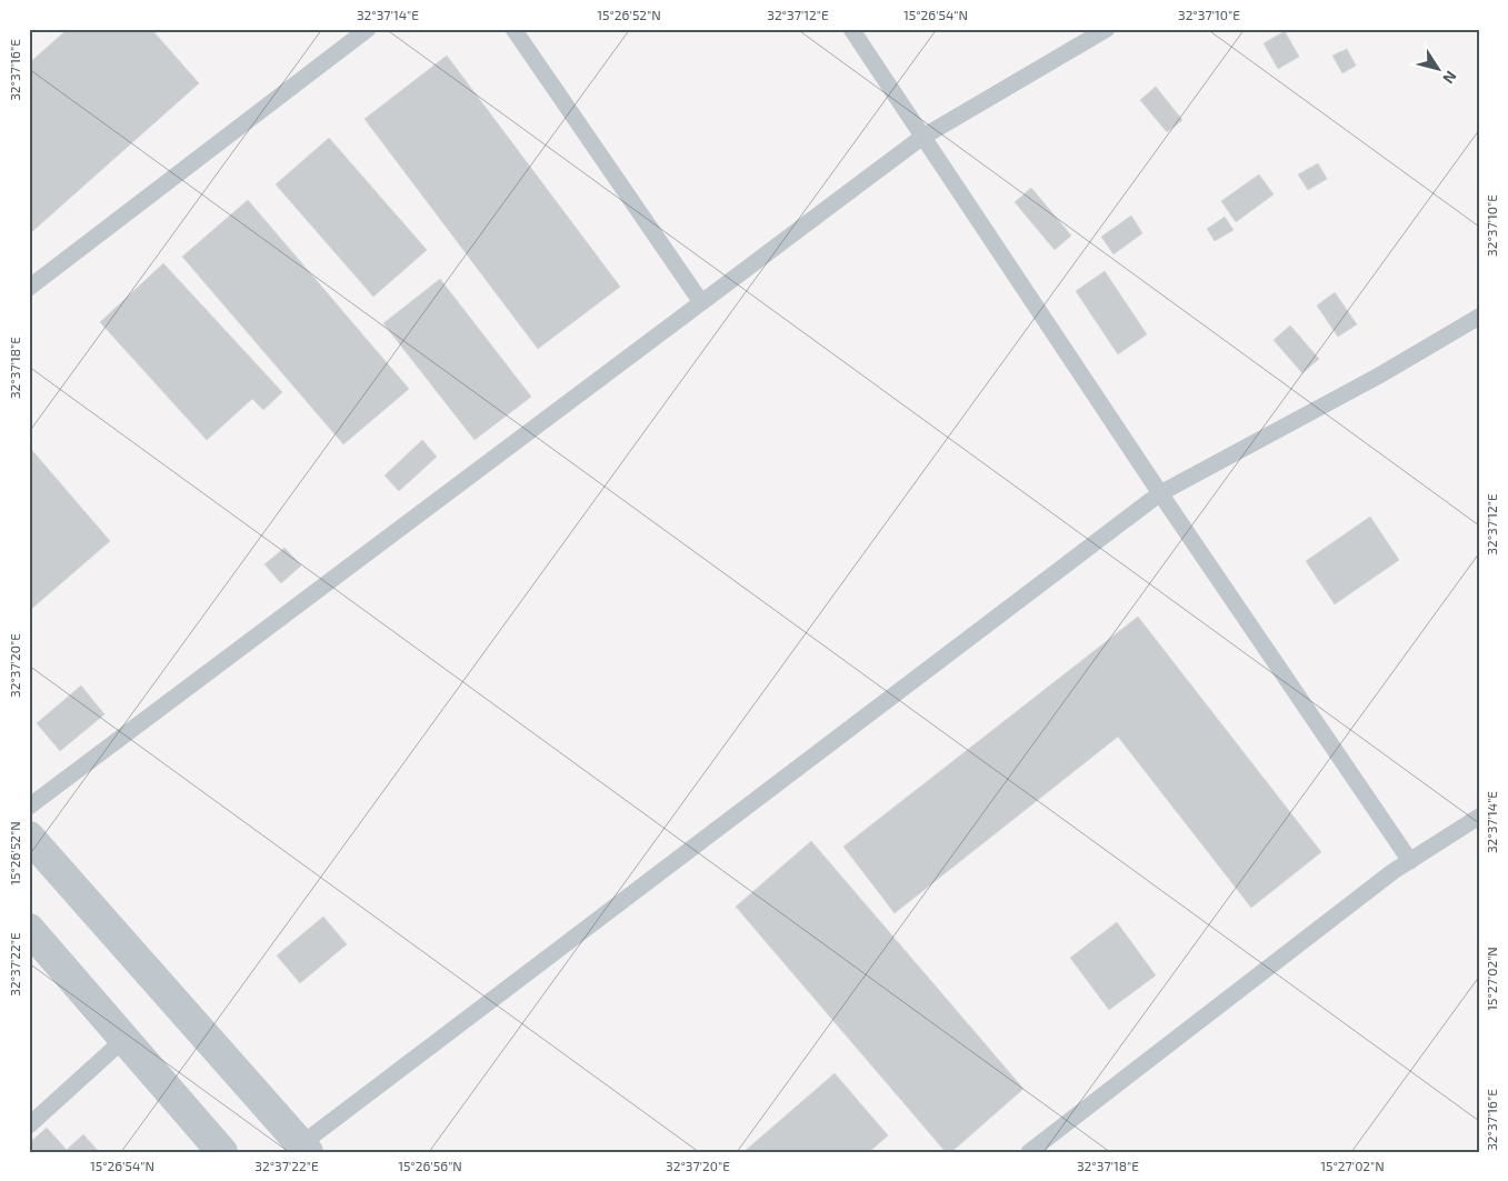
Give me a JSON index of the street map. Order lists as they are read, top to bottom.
{
  "north": "bottom right",
  "coordinates": [
    "32°37'14\"E",
    "15°26'52\"N",
    "32°37'12\"E",
    "15°26'54\"N",
    "32°37'10\"E",
    "32°37'16\"E",
    "32°37'18\"E",
    "32°37'20\"E",
    "32°37'22\"E",
    "15°27'02\"N",
    "15°26'56\"N"
  ]
}
